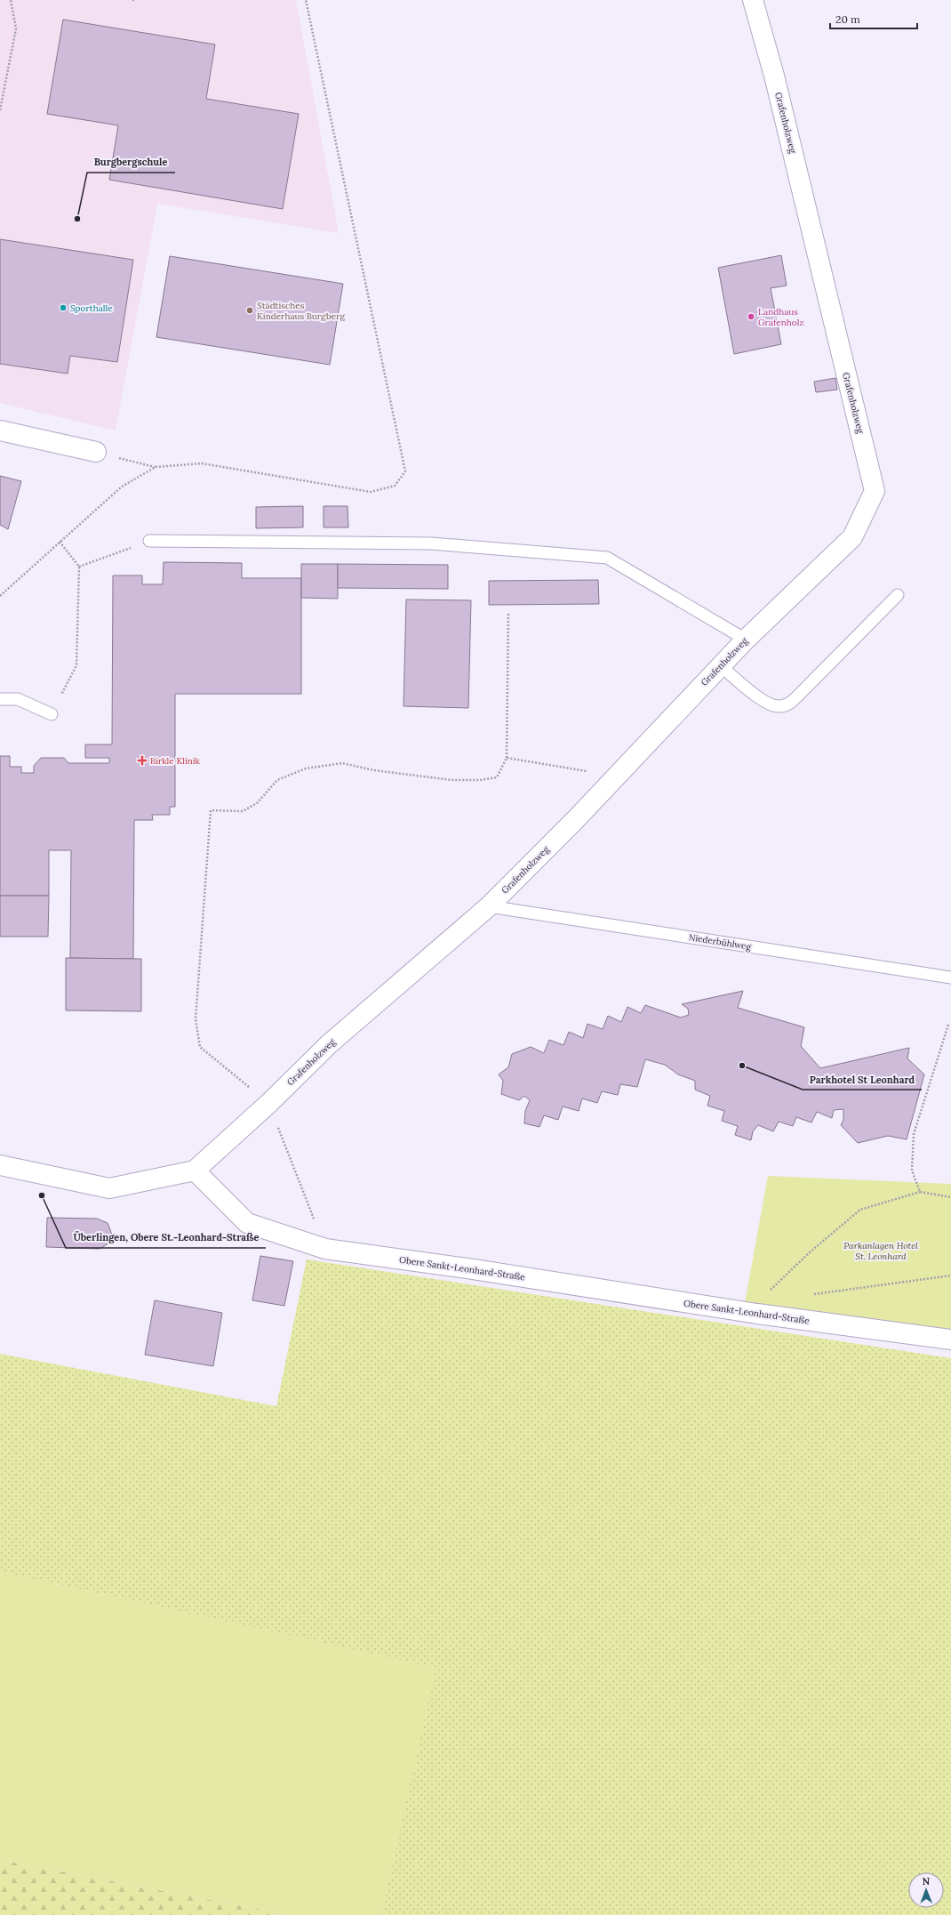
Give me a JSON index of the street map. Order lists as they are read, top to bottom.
{
  "streets": {
    "street": ["Grafenholzweg", "Obere Sankt-Leonhard-Straße"],
    "lane": ["Niederbühlweg"]
  },
  "crossings": [
    ["Grafenholzweg", "Niederbühlweg"],
    ["Grafenholzweg", "Obere Sankt-Leonhard-Straße"]
  ],
  "parks": ["Parkanlagen Hotel St. Leonhard"],
  "places": {
    "other": [
      "Burgbergschule",
      "Sporthalle",
      "Städtisches Kinderhaus Burgberg",
      "Landhaus Grafenholz",
      "Parkhotel St Leonhard",
      "Überlingen, Obere St.-Leonhard-Straße"
    ],
    "health": ["Birkle Klinik"]
  },
  "scale_bar": "20 m",
  "north": "top"
}
